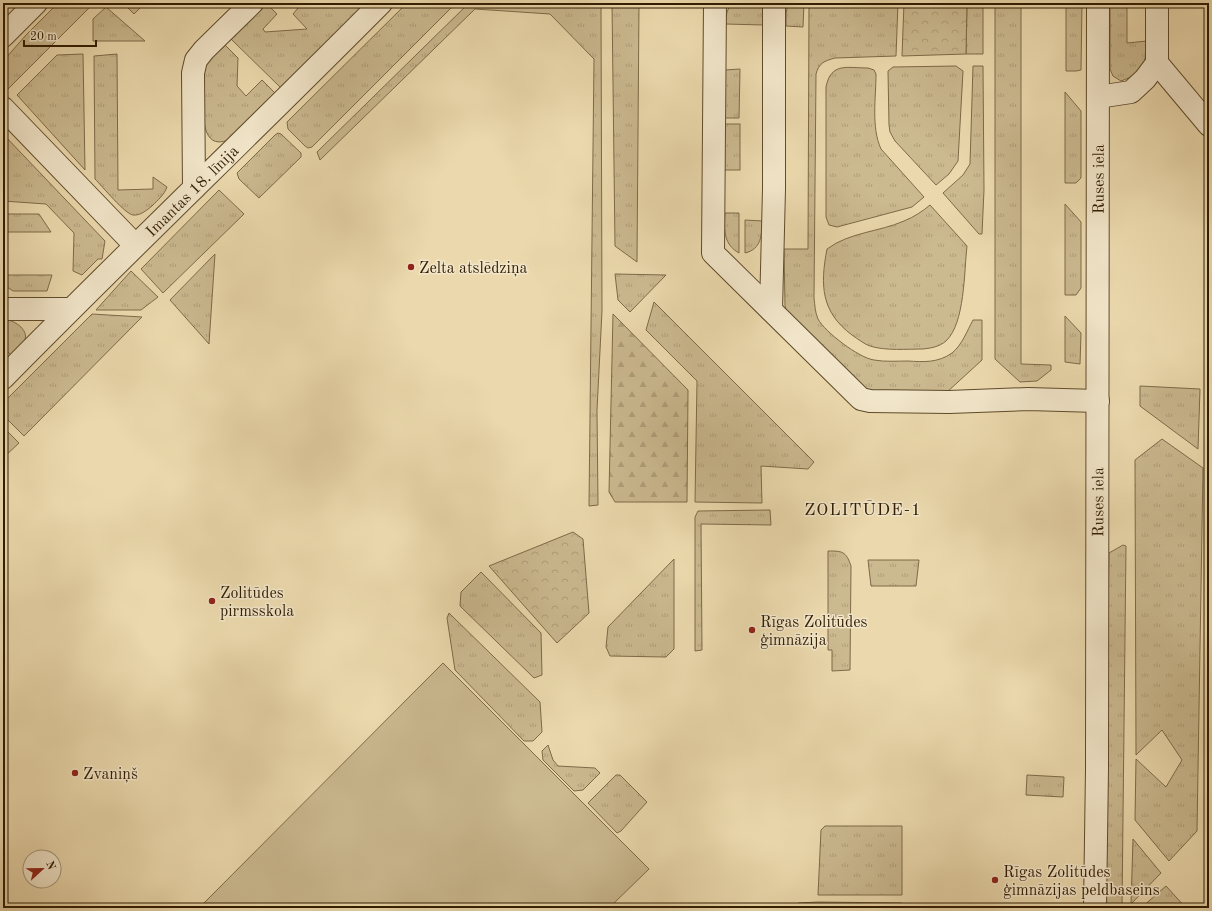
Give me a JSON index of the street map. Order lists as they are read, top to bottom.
{
  "streets": {
    "street": ["Ruses iela", "Imantas 18. līnija"]
  },
  "districts": ["ZOLITŪDE-1"],
  "places": [
    "Zelta atslēdziņa",
    "Zolitūdes pirmsskola",
    "Rīgas Zolitūdes ģimnāzija",
    "Zvaniņš",
    "Rīgas Zolitūdes ģimnāzijas peldbaseins"
  ],
  "scale_bar": "20 m",
  "north": "right"
}
